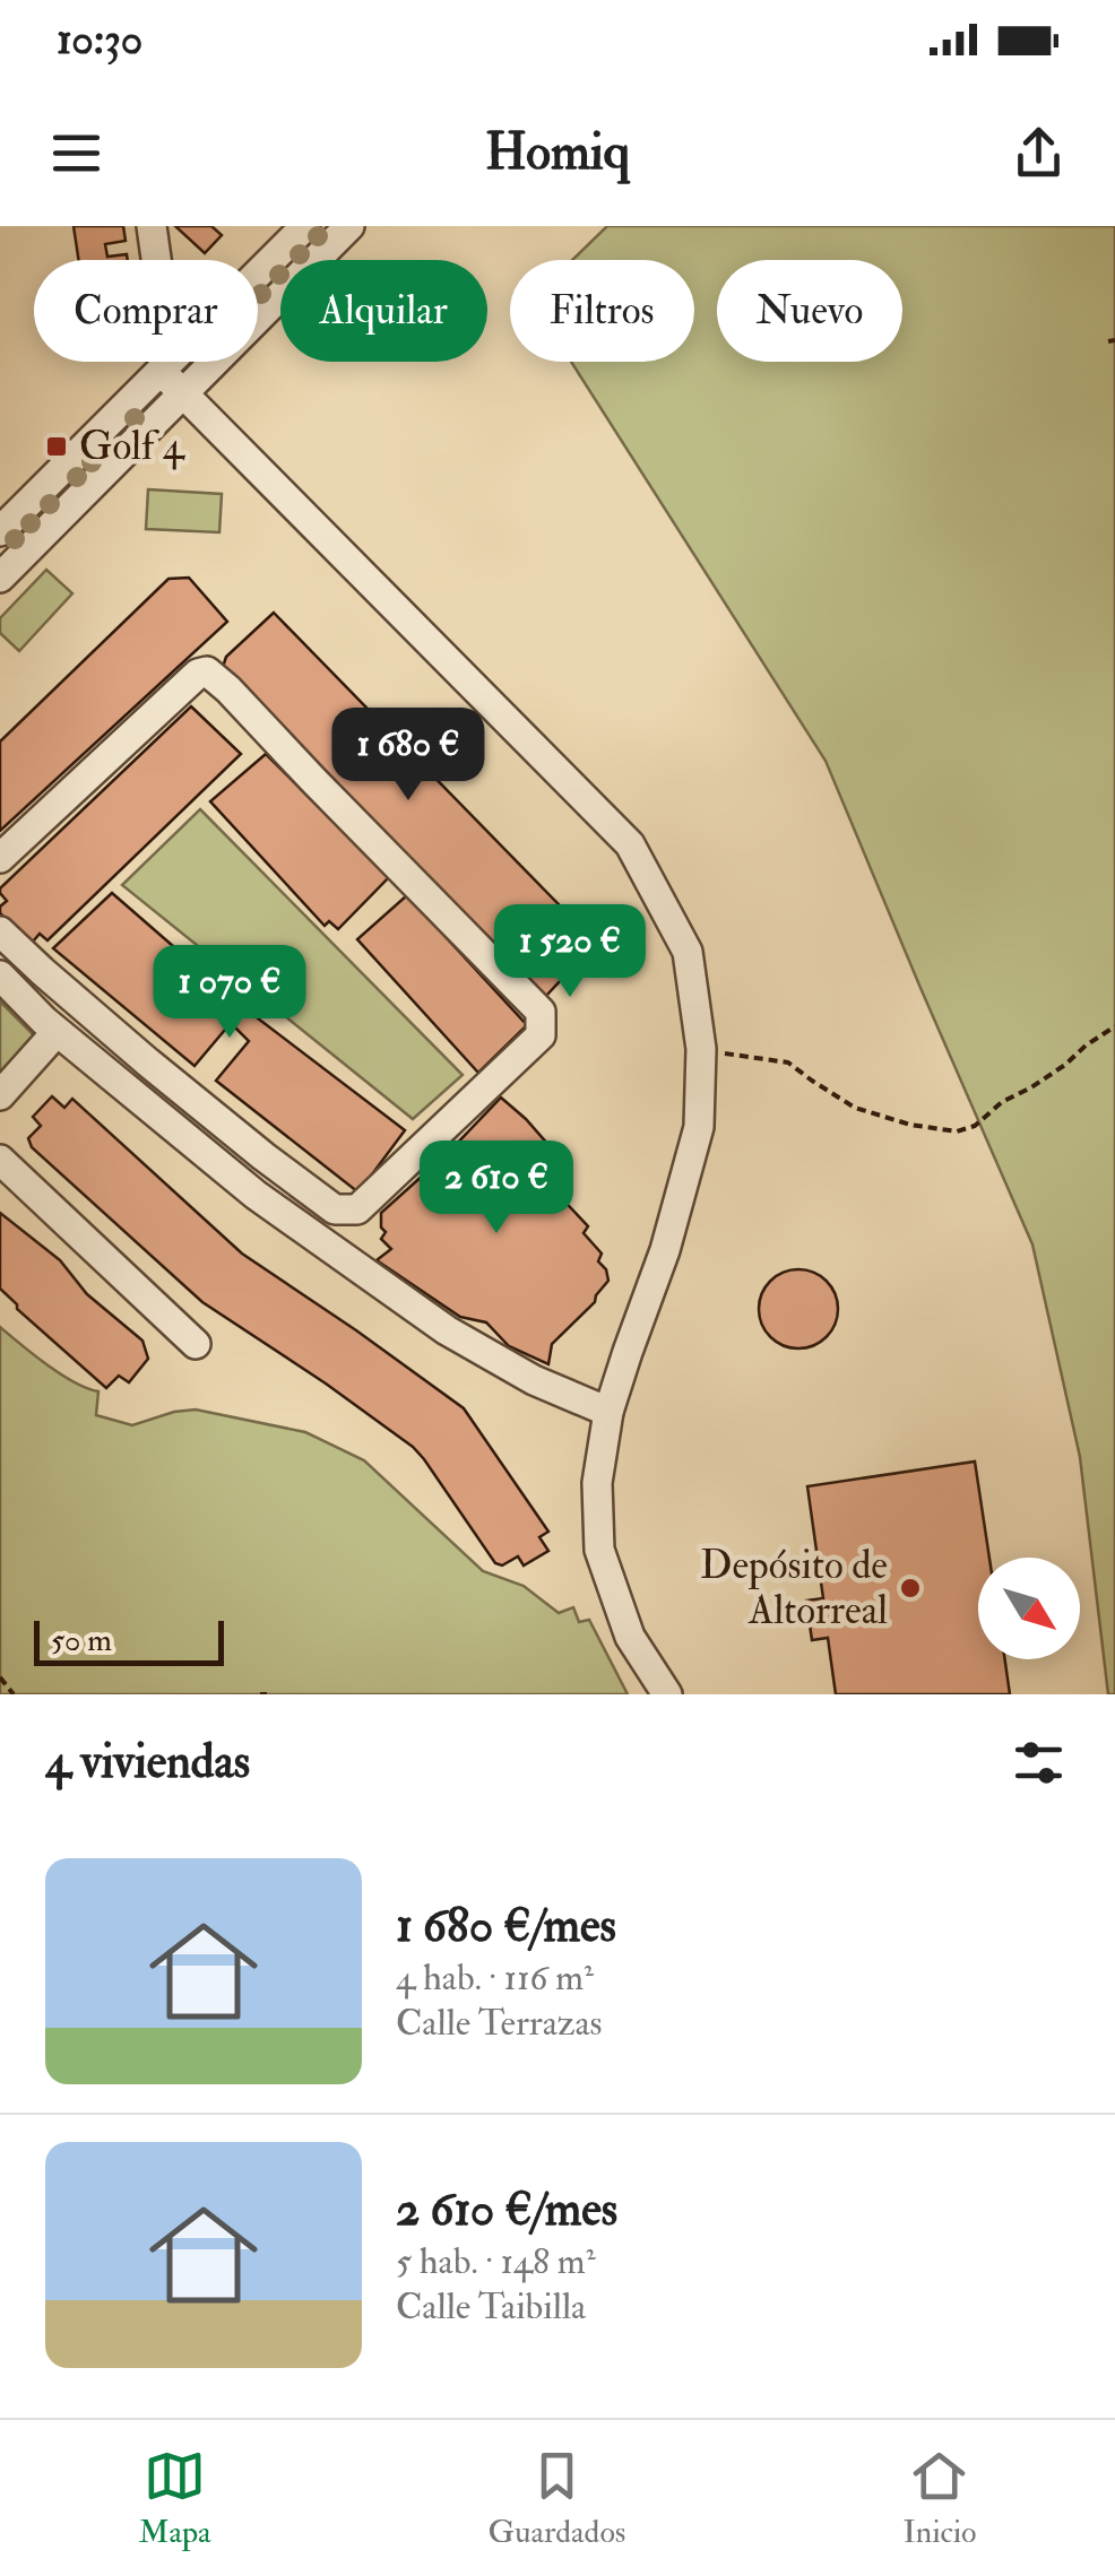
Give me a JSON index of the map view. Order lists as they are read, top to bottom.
{
  "places": {
    "transit": ["Golf 4"],
    "other": ["Depósito de Altorreal"]
  },
  "scale_bar": "50 m",
  "north": "bottom right",
  "page": {
    "status": "10:30",
    "header": "Homiq",
    "chip": [
      "Comprar",
      "Alquilar",
      "Filtros",
      "Nuevo"
    ],
    "price": [
      "1 680 €",
      "1 520 €",
      "1 070 €",
      "2 610 €"
    ],
    "scale": "50 m",
    "heading": "4 viviendas",
    "list": [
      {
        "name": "1 680 €/mes",
        "note": "4 hab. · 116 m² · Calle Terrazas"
      },
      {
        "name": "2 610 €/mes",
        "note": "5 hab. · 148 m² · Calle Taibilla"
      }
    ],
    "tabs": ["Mapa", "Guardados", "Inicio"]
  }
}
